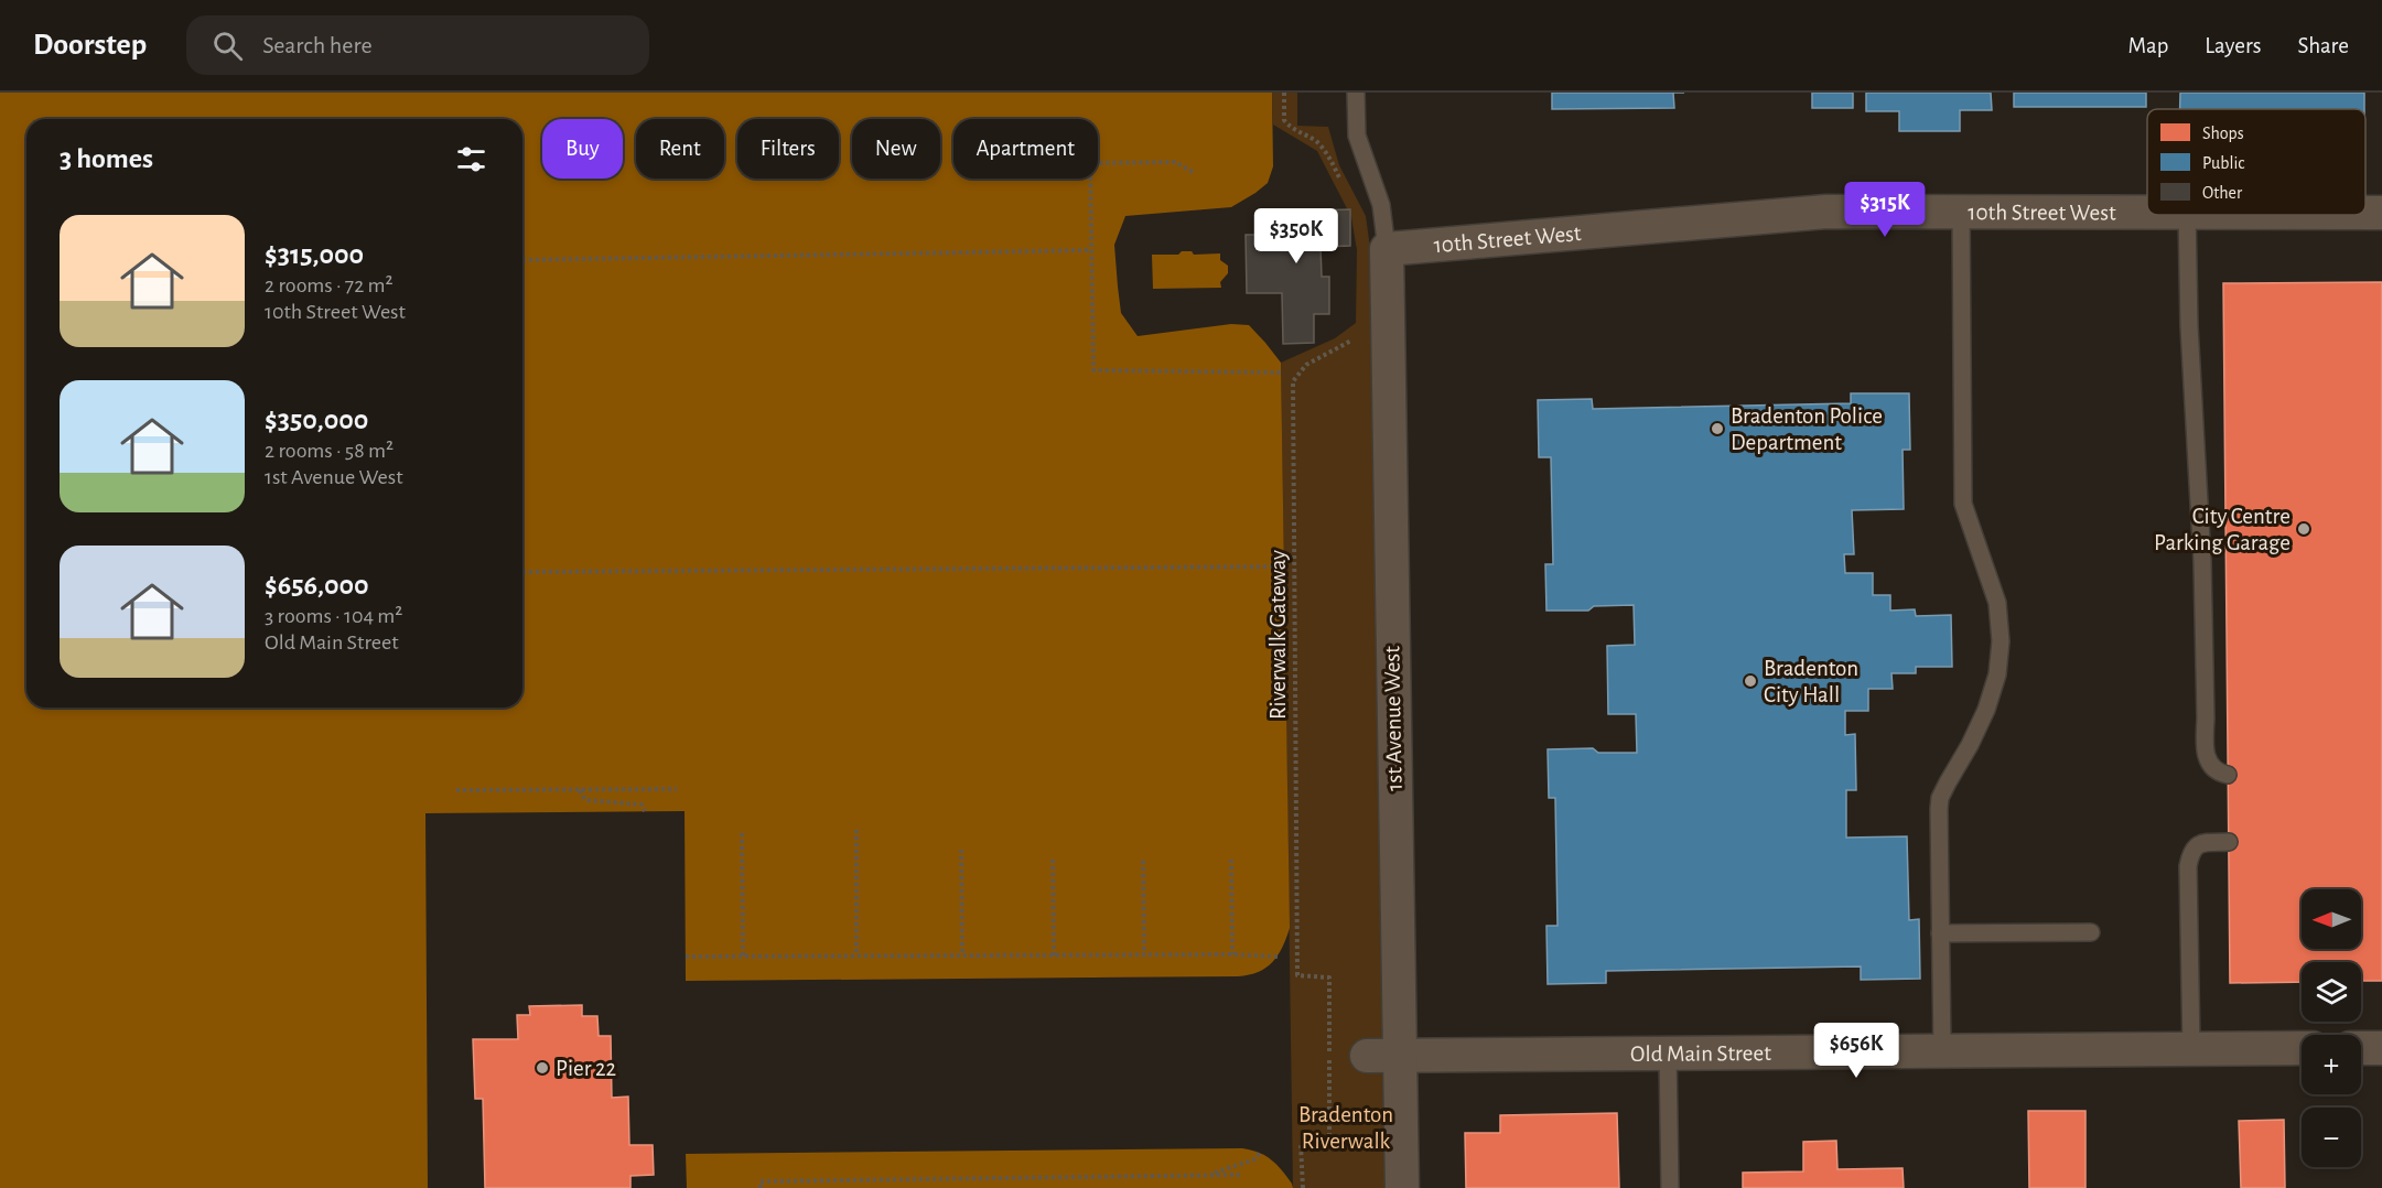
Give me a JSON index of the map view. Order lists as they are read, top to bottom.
{
  "streets": {
    "street": ["10th Street West", "1st Avenue West", "Old Main Street"],
    "path": ["Riverwalk Gateway"]
  },
  "crossings": [
    ["10th Street West", "1st Avenue West"],
    ["1st Avenue West", "Old Main Street"]
  ],
  "parks": ["Bradenton Riverwalk"],
  "places": [
    "Bradenton Police Department",
    "City Centre Parking Garage",
    "Bradenton City Hall",
    "Pier 22"
  ],
  "legend": ["Shops", "Public", "Other"],
  "north": "left",
  "page": {
    "header": "Doorstep",
    "search": "Search here",
    "nav": ["Map", "Layers", "Share"],
    "chip": [
      "Buy",
      "Rent",
      "Filters",
      "New",
      "Apartment"
    ],
    "heading": "3 homes",
    "price": ["$315K", "$350K", "$656K"],
    "list": [
      {
        "name": "$315,000",
        "note": "2 rooms · 72 m² · 10th Street West"
      },
      {
        "name": "$350,000",
        "note": "2 rooms · 58 m² · 1st Avenue West"
      },
      {
        "name": "$656,000",
        "note": "3 rooms · 104 m² · Old Main Street"
      }
    ],
    "map_buttons": ["+", "−"]
  }
}
